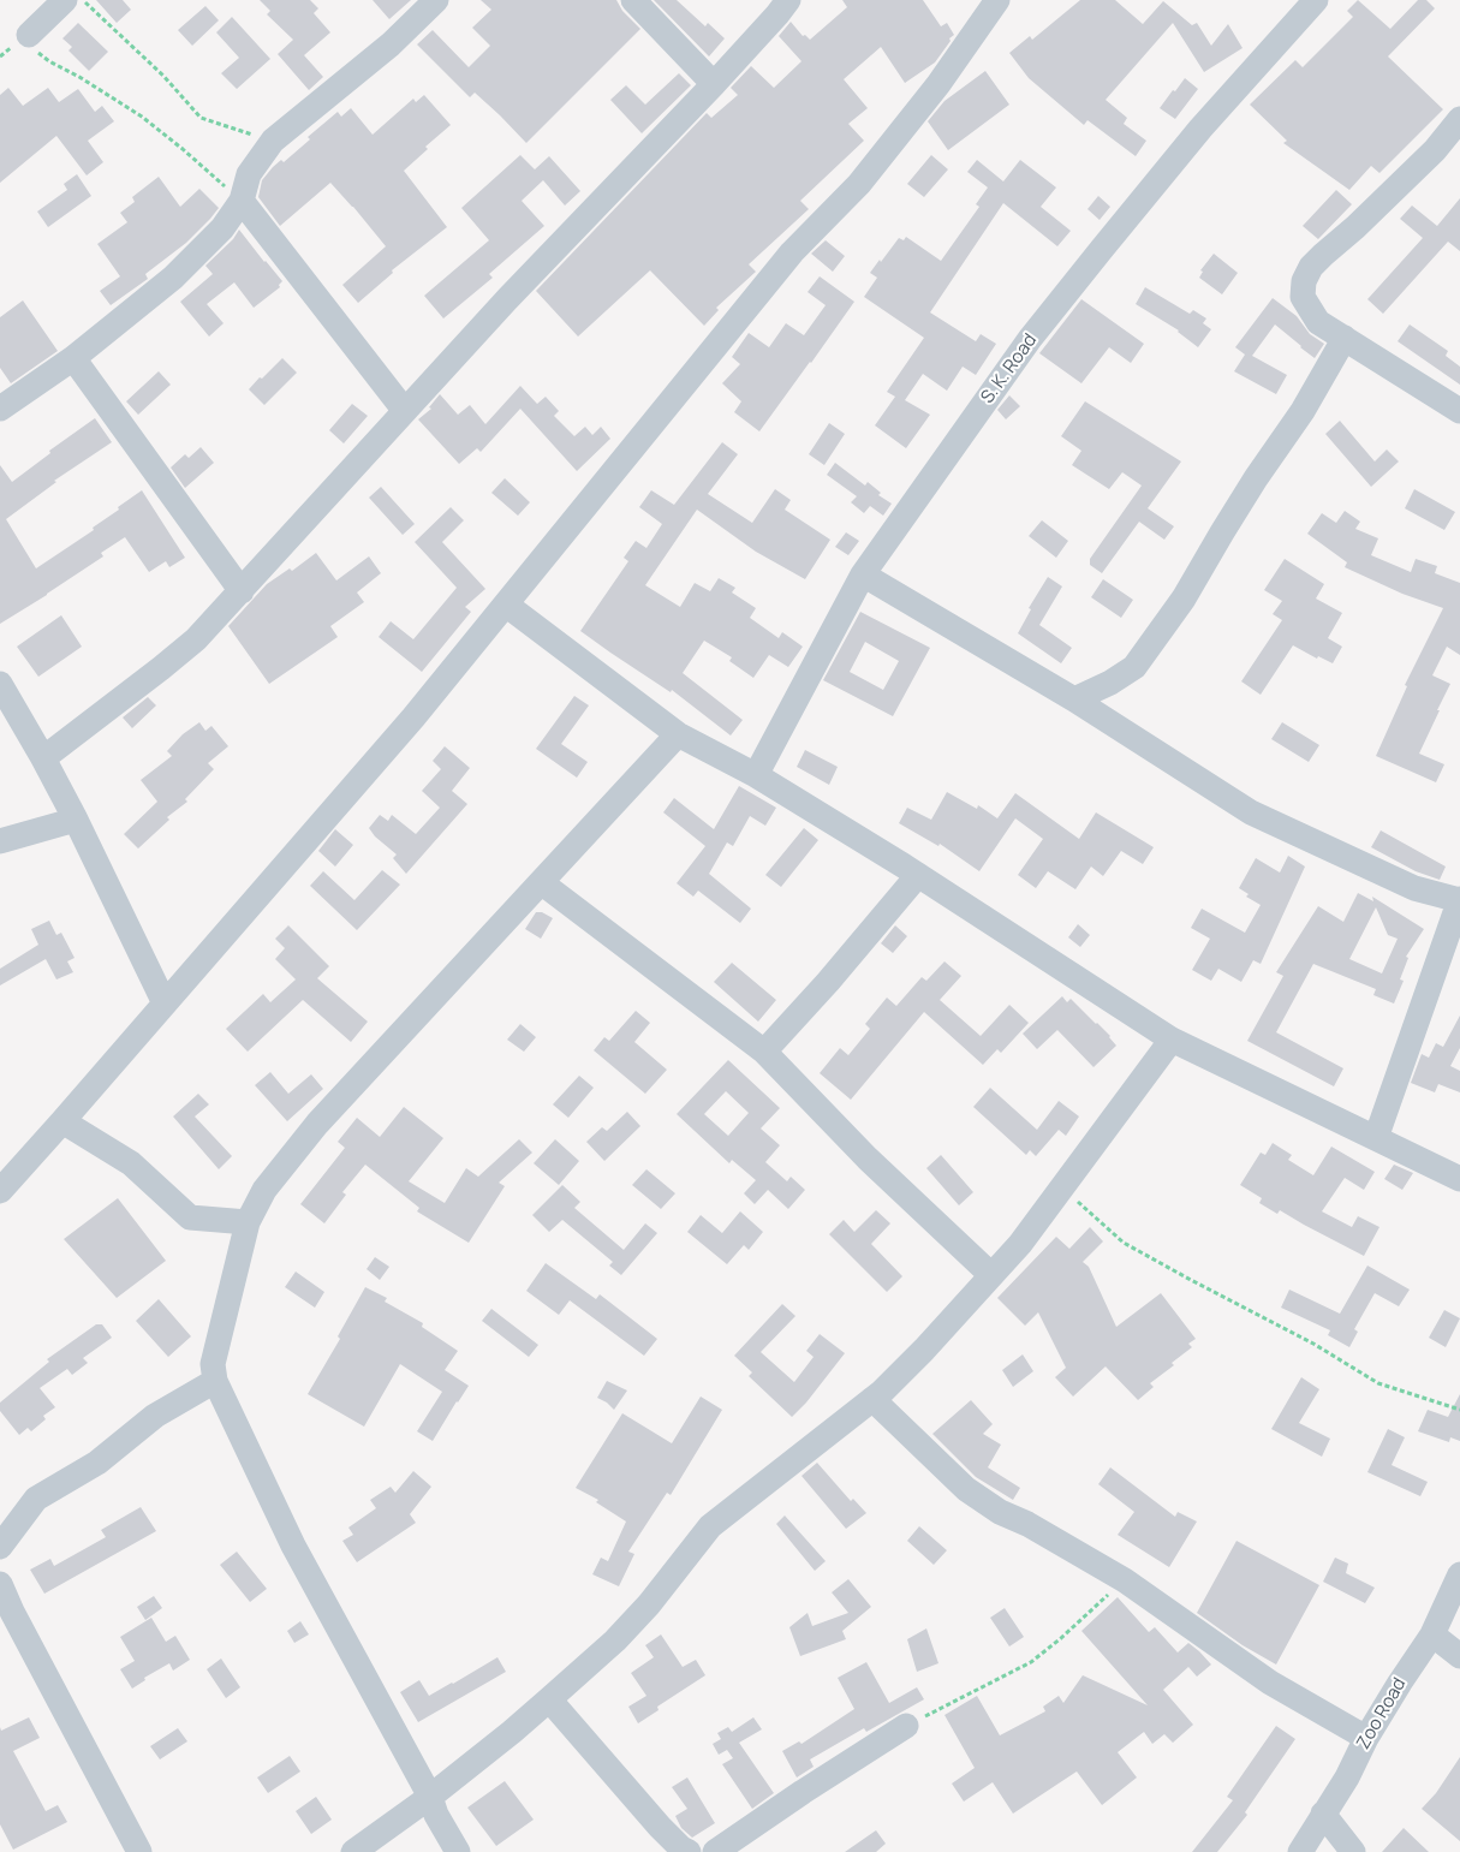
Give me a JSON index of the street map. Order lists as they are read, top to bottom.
{
  "streets": {
    "street": ["S. K. Road", "Zoo Road"]
  }
}
